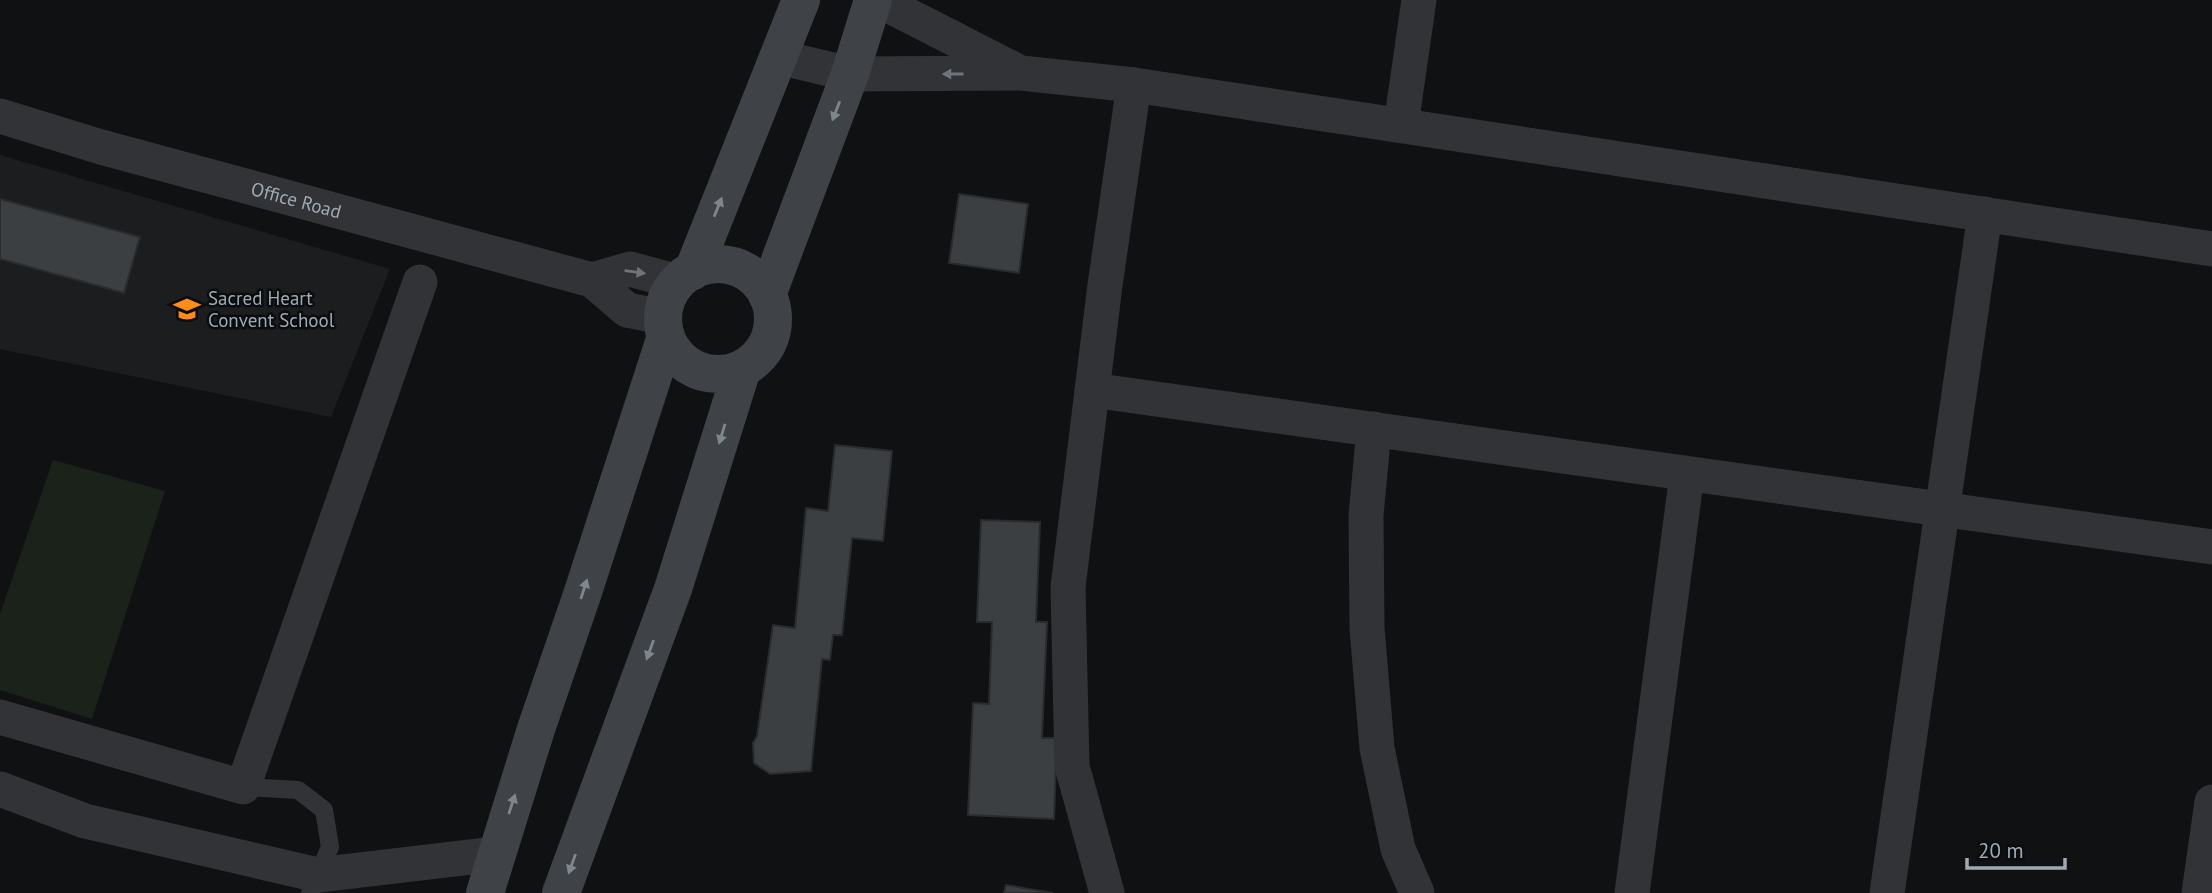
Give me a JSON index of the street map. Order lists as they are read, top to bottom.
{
  "streets": {
    "street": ["Office Road"]
  },
  "places": {
    "school or university": ["Sacred Heart Convent School"]
  },
  "scale_bar": "20 m"
}
